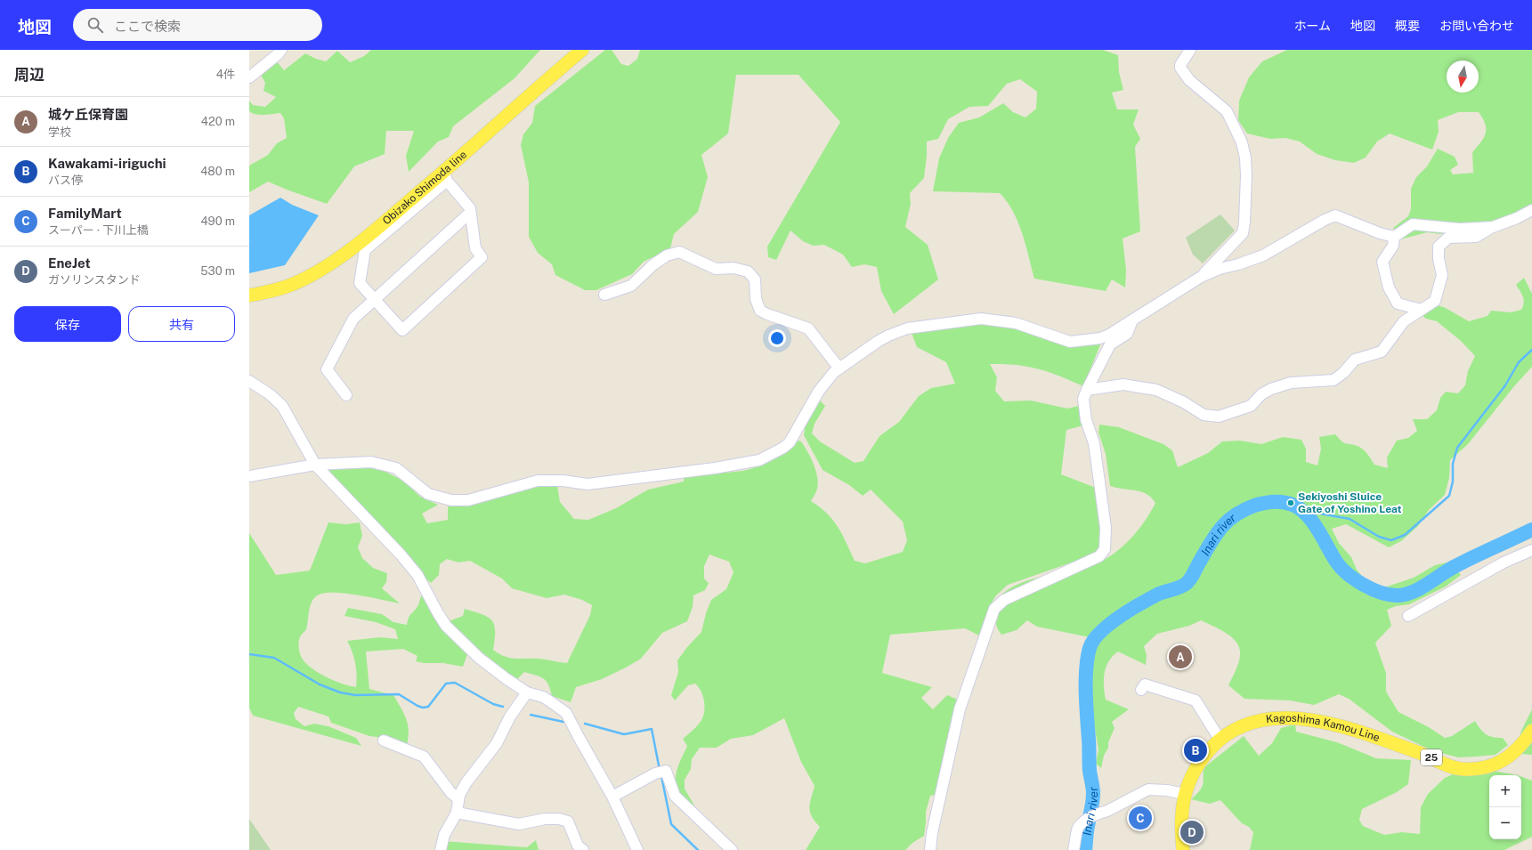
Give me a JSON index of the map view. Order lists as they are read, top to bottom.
{
  "streets": {
    "main road": ["Obizako Shimoda line", "Kagoshima Kamou Line", "25"]
  },
  "water": ["Inari river"],
  "places": ["Sekiyoshi Sluice Gate of Yoshino Leat"],
  "north": "bottom",
  "page": {
    "header": "地図",
    "search": "ここで検索",
    "nav": [
      "ホーム",
      "地図",
      "概要",
      "お問い合わせ"
    ],
    "heading": ["周辺", "4件"],
    "list": [
      {
        "mark": "A",
        "name": "城ケ丘保育園",
        "note": "学校",
        "value": "420 m"
      },
      {
        "mark": "B",
        "name": "Kawakami-iriguchi",
        "note": "バス停",
        "value": "480 m"
      },
      {
        "mark": "C",
        "name": "FamilyMart",
        "note": "スーパー · 下川上橋",
        "value": "490 m"
      },
      {
        "mark": "D",
        "name": "EneJet",
        "note": "ガソリンスタンド",
        "value": "530 m"
      }
    ],
    "buttons": ["保存", "共有"],
    "pins": [
      "A",
      "B",
      "C",
      "D"
    ],
    "map_buttons": ["+", "−"]
  }
}
